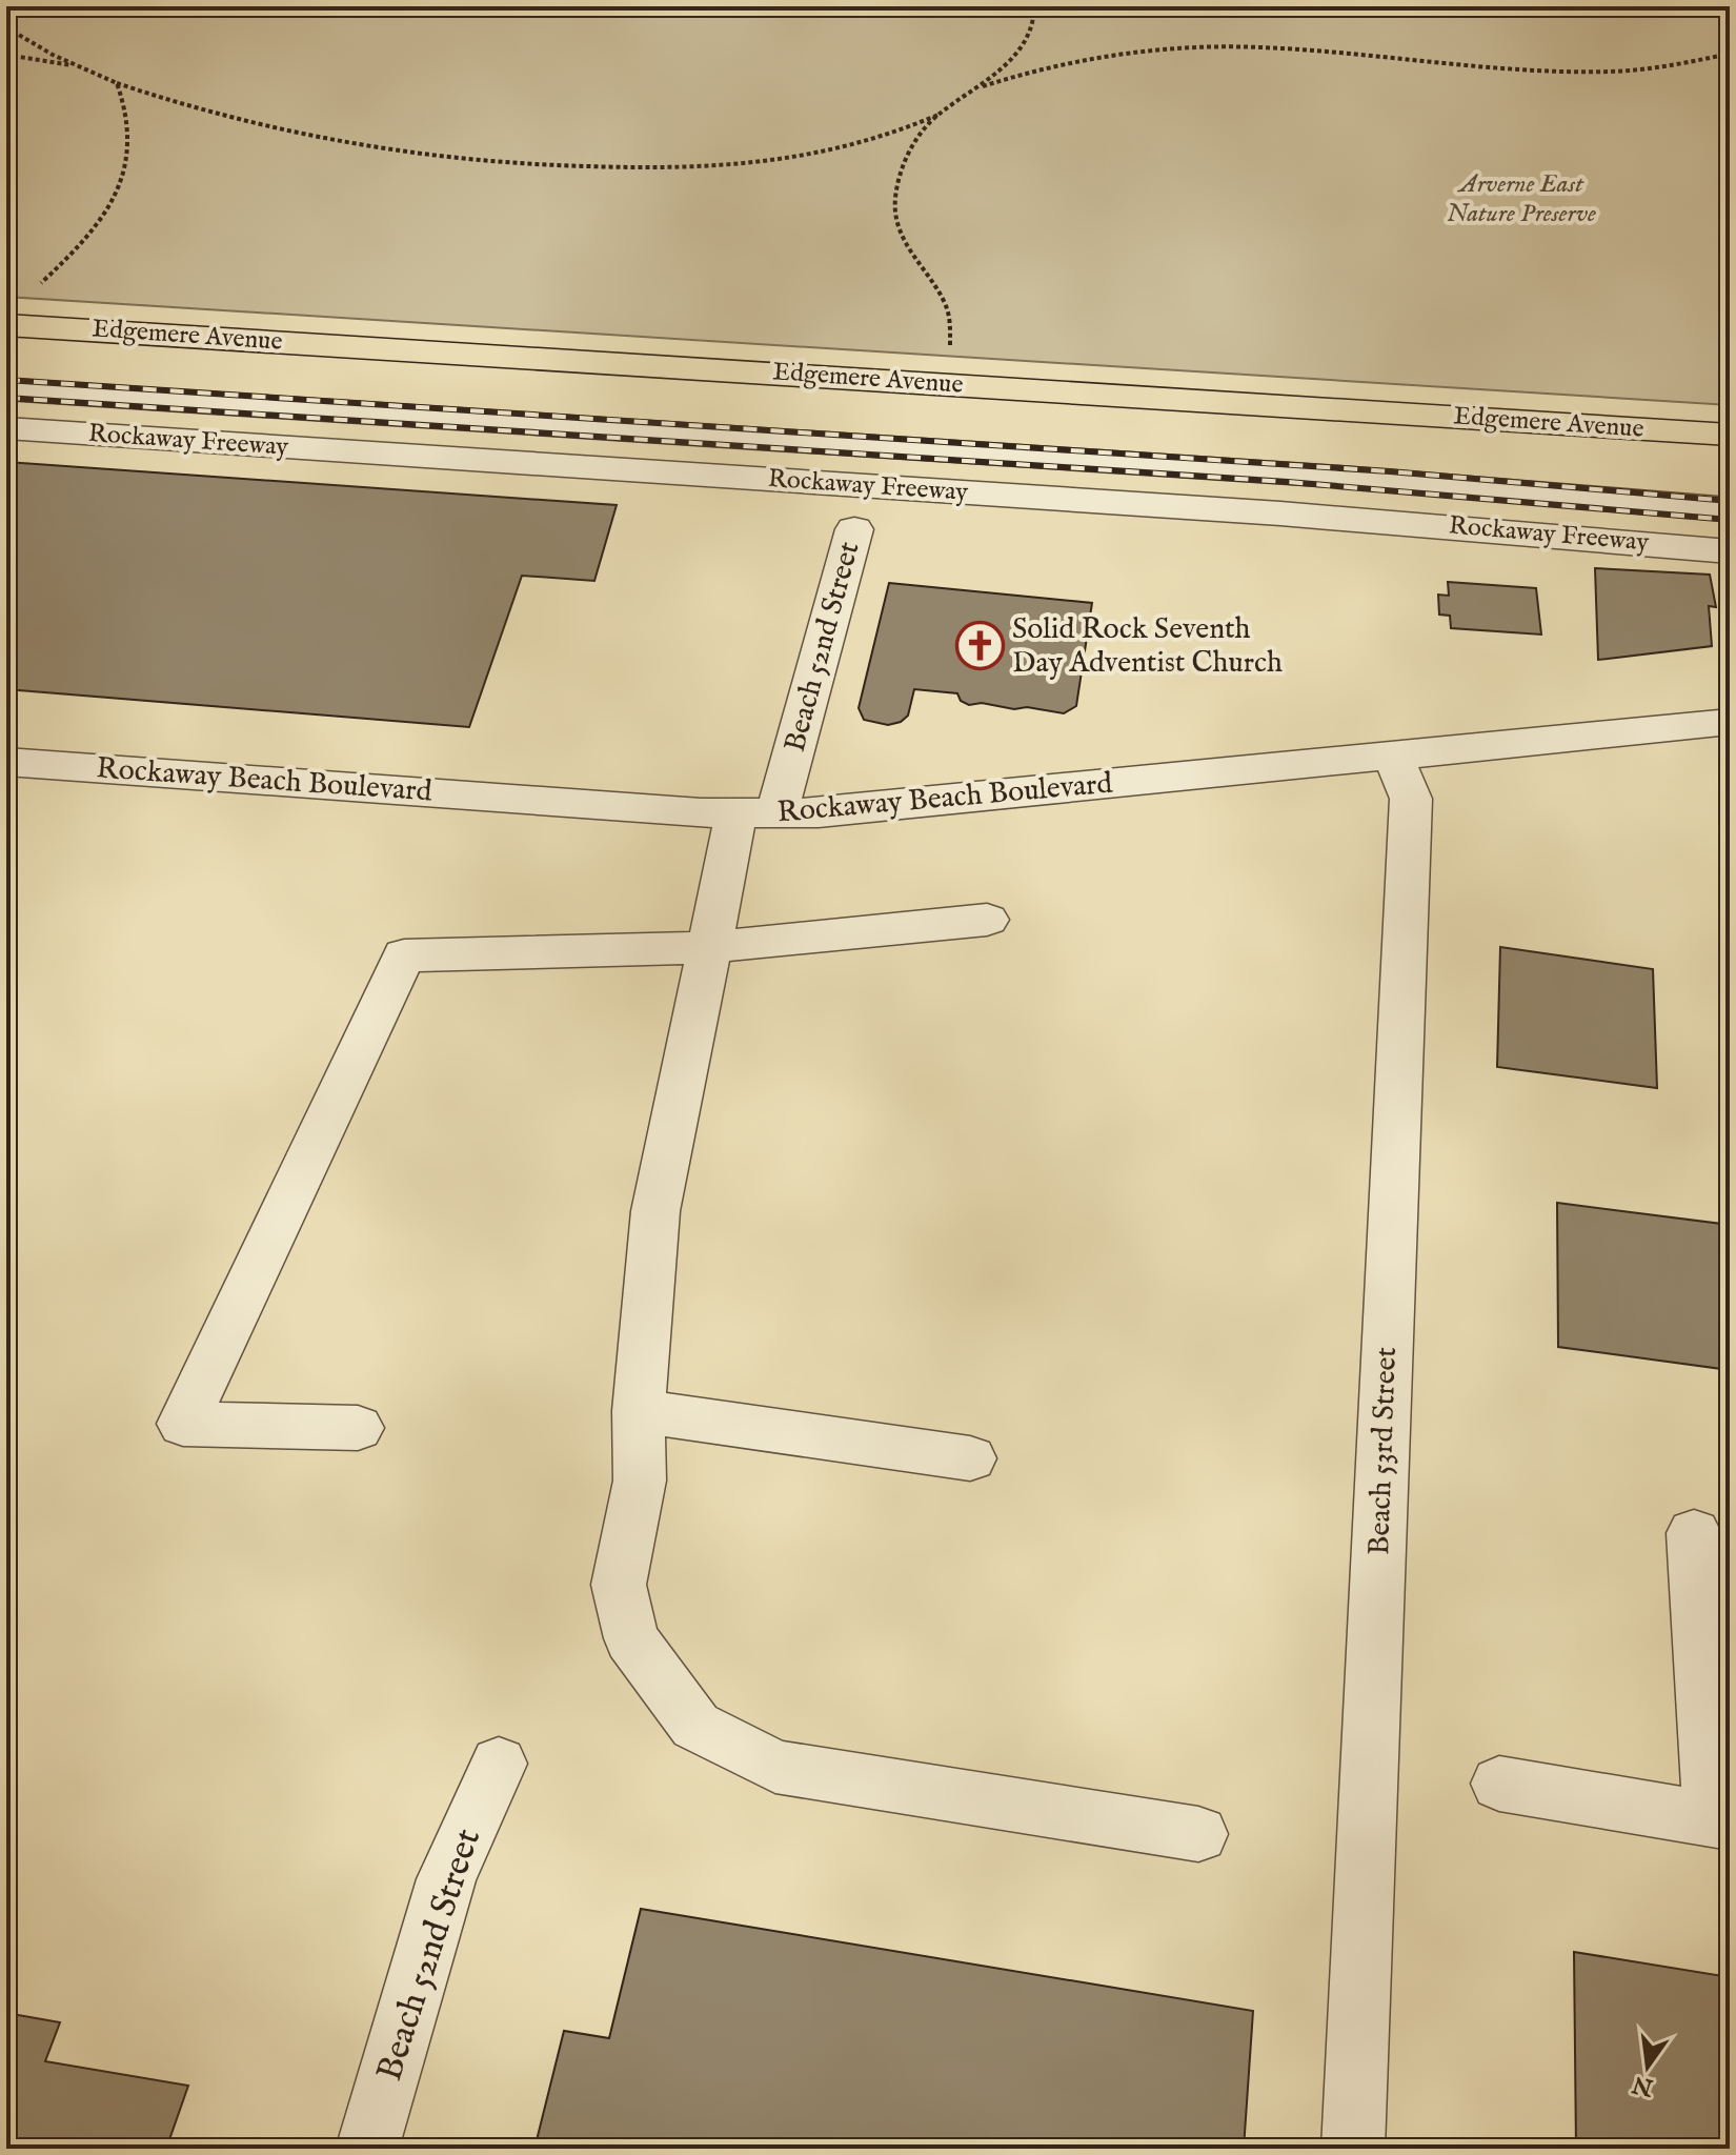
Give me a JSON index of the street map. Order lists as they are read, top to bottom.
{
  "streets": {
    "main road": ["Edgemere Avenue"],
    "street": [
      "Rockaway Freeway",
      "Beach 52nd Street",
      "Rockaway Beach Boulevard",
      "Beach 53rd Street"
    ]
  },
  "crossings": [
    ["Beach 52nd Street", "Rockaway Beach Boulevard"],
    ["Rockaway Beach Boulevard", "Beach 53rd Street"]
  ],
  "parks": ["Arverne East Nature Preserve"],
  "places": {
    "church": ["Solid Rock Seventh Day Adventist Church"]
  },
  "north": "bottom"
}
